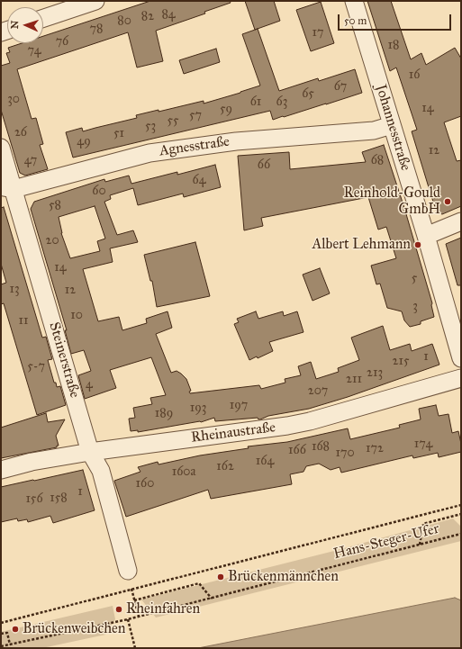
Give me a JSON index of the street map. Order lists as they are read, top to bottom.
{
  "streets": {
    "street": [
      "Johannesstraße",
      "Agnesstraße",
      "Steinerstraße",
      "Rheinaustraße"
    ],
    "path": ["Hans-Steger-Ufer"]
  },
  "crossings": [
    ["Johannesstraße", "Agnesstraße"],
    ["Agnesstraße", "Steinerstraße"],
    ["Steinerstraße", "Rheinaustraße"]
  ],
  "places": [
    "Reinhold-Gould GmbH",
    "Albert Lehmann",
    "Brückenmännchen",
    "Rheinfähren",
    "Brückenweibchen"
  ],
  "house_numbers": [
    "84",
    "82",
    "80",
    "78",
    "17",
    "76",
    "18",
    "74",
    "16",
    "67",
    "65",
    "30",
    "61",
    "63",
    "14",
    "59",
    "57",
    "55",
    "53",
    "26",
    "51",
    "49",
    "12",
    "47",
    "68",
    "66",
    "64",
    "60",
    "58",
    "20",
    "14",
    "5",
    "13",
    "12",
    "3",
    "10",
    "11",
    "1",
    "215",
    "5-7",
    "213",
    "211",
    "4",
    "207",
    "197",
    "193",
    "189",
    "174",
    "168",
    "172",
    "166",
    "170",
    "164",
    "162",
    "160a",
    "160",
    "1",
    "158",
    "156"
  ],
  "scale_bar": "50 m",
  "north": "left"
}
